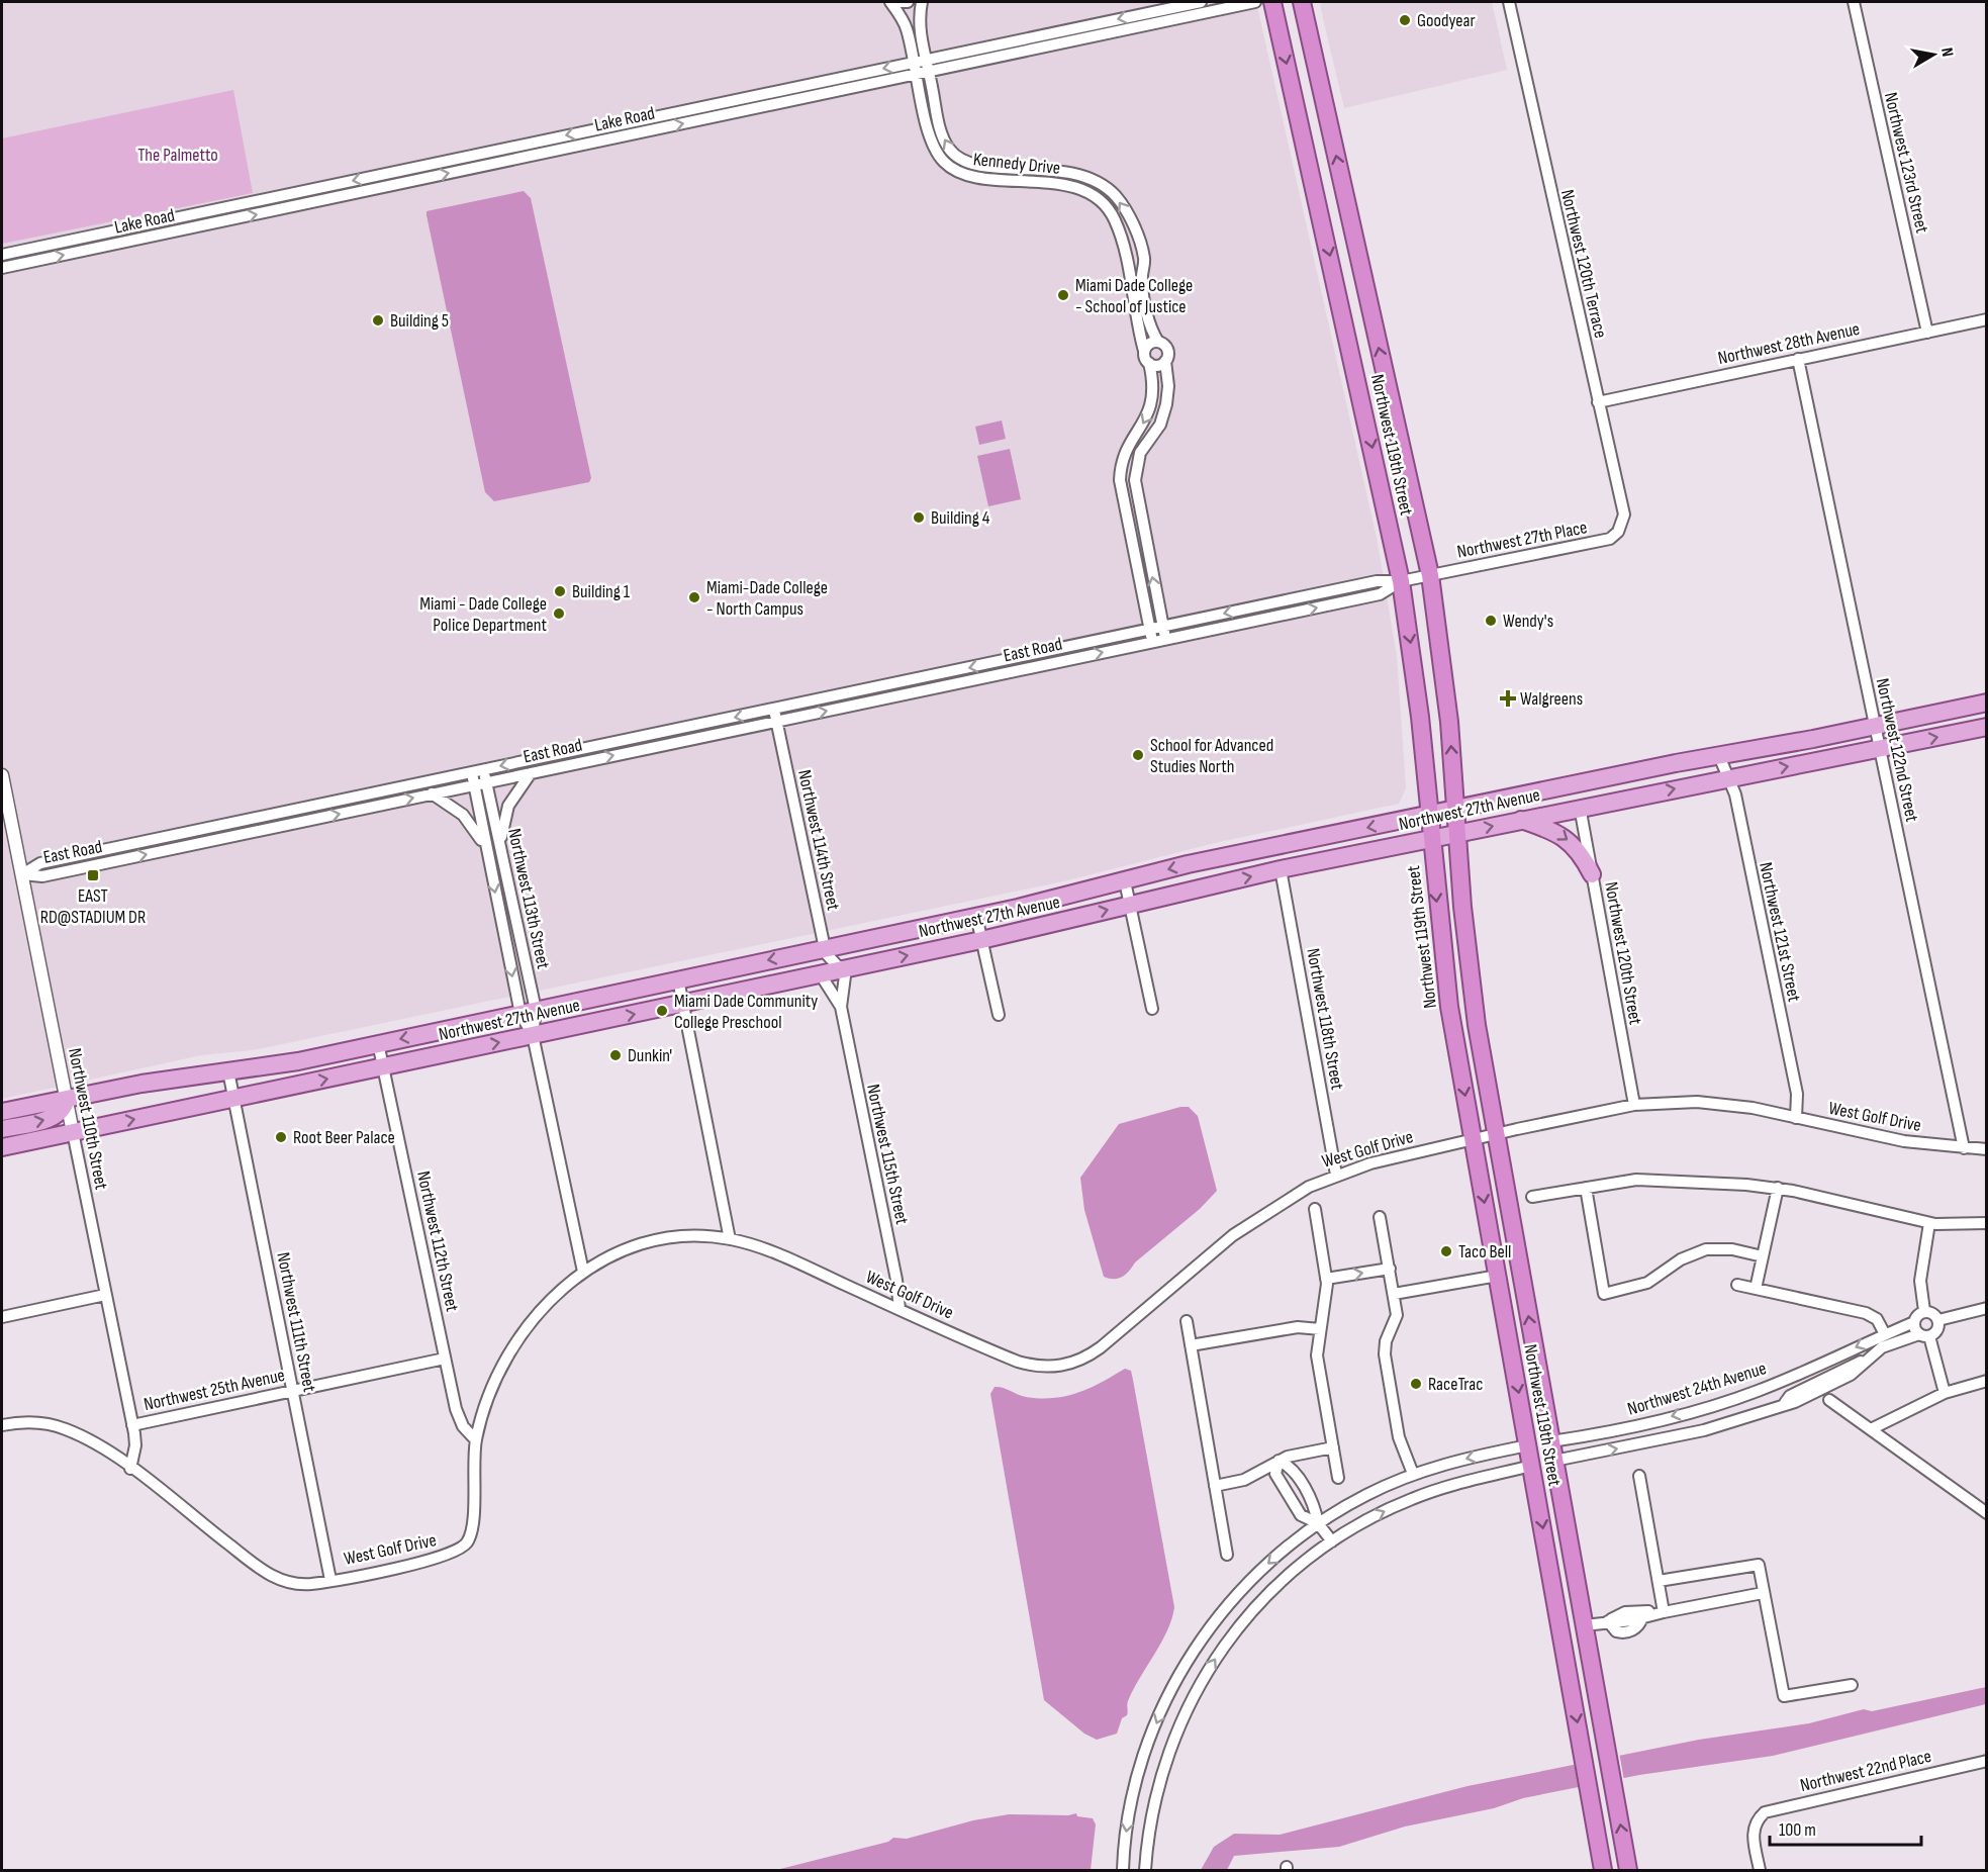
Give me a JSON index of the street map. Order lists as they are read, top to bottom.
{
  "streets": {
    "highway": ["Northwest 119th Street"],
    "main road": ["Northwest 27th Avenue"],
    "street": [
      "Lake Road",
      "Northwest 123rd Street",
      "Kennedy Drive",
      "Northwest 120th Terrace",
      "Northwest 28th Avenue",
      "Northwest 27th Place",
      "East Road",
      "Northwest 122nd Street",
      "Northwest 114th Street",
      "Northwest 113th Street",
      "Northwest 121st Street",
      "Northwest 120th Street",
      "Northwest 118th Street",
      "West Golf Drive",
      "Northwest 110th Street",
      "Northwest 115th Street",
      "Northwest 112th Street",
      "Northwest 111th Street",
      "Northwest 24th Avenue",
      "Northwest 25th Avenue",
      "Northwest 22nd Place"
    ]
  },
  "crossings": [
    ["Lake Road", "Kennedy Drive"],
    ["Northwest 123rd Street", "Northwest 28th Avenue"],
    ["Kennedy Drive", "East Road"],
    ["Northwest 120th Terrace", "Northwest 28th Avenue"],
    ["Northwest 120th Terrace", "Northwest 27th Place"],
    ["Northwest 28th Avenue", "Northwest 122nd Street"],
    ["Northwest 119th Street", "Northwest 27th Place"],
    ["Northwest 119th Street", "East Road"],
    ["Northwest 119th Street", "Northwest 27th Avenue"],
    ["Northwest 119th Street", "West Golf Drive"],
    ["Northwest 119th Street", "Northwest 24th Avenue"],
    ["Northwest 27th Place", "East Road"],
    ["East Road", "Northwest 114th Street"],
    ["East Road", "Northwest 113th Street"],
    ["East Road", "Northwest 110th Street"],
    ["Northwest 122nd Street", "Northwest 27th Avenue"],
    ["Northwest 122nd Street", "West Golf Drive"],
    ["Northwest 27th Avenue", "Northwest 114th Street"],
    ["Northwest 27th Avenue", "Northwest 113th Street"],
    ["Northwest 27th Avenue", "Northwest 121st Street"],
    ["Northwest 27th Avenue", "Northwest 120th Street"],
    ["Northwest 27th Avenue", "Northwest 118th Street"],
    ["Northwest 27th Avenue", "Northwest 110th Street"],
    ["Northwest 27th Avenue", "Northwest 115th Street"],
    ["Northwest 27th Avenue", "Northwest 112th Street"],
    ["Northwest 27th Avenue", "Northwest 111th Street"],
    ["Northwest 113th Street", "West Golf Drive"],
    ["Northwest 121st Street", "West Golf Drive"],
    ["Northwest 120th Street", "West Golf Drive"],
    ["Northwest 118th Street", "West Golf Drive"],
    ["West Golf Drive", "Northwest 110th Street"],
    ["West Golf Drive", "Northwest 115th Street"],
    ["West Golf Drive", "Northwest 112th Street"],
    ["West Golf Drive", "Northwest 111th Street"],
    ["Northwest 110th Street", "Northwest 25th Avenue"],
    ["Northwest 112th Street", "Northwest 25th Avenue"],
    ["Northwest 111th Street", "Northwest 25th Avenue"]
  ],
  "parks": ["The Palmetto"],
  "places": {
    "other": [
      "Goodyear",
      "Miami Dade College - School of Justice",
      "Building 5",
      "Building 4",
      "Building 1",
      "Miami-Dade College - North Campus",
      "Miami - Dade College Police Department",
      "Wendy's",
      "School for Advanced Studies North",
      "Miami Dade Community College Preschool",
      "Dunkin'",
      "Root Beer Palace",
      "Taco Bell",
      "RaceTrac"
    ],
    "health": ["Walgreens"],
    "transit": ["EAST RD@STADIUM DR"]
  },
  "scale_bar": "100 m",
  "north": "right"
}
